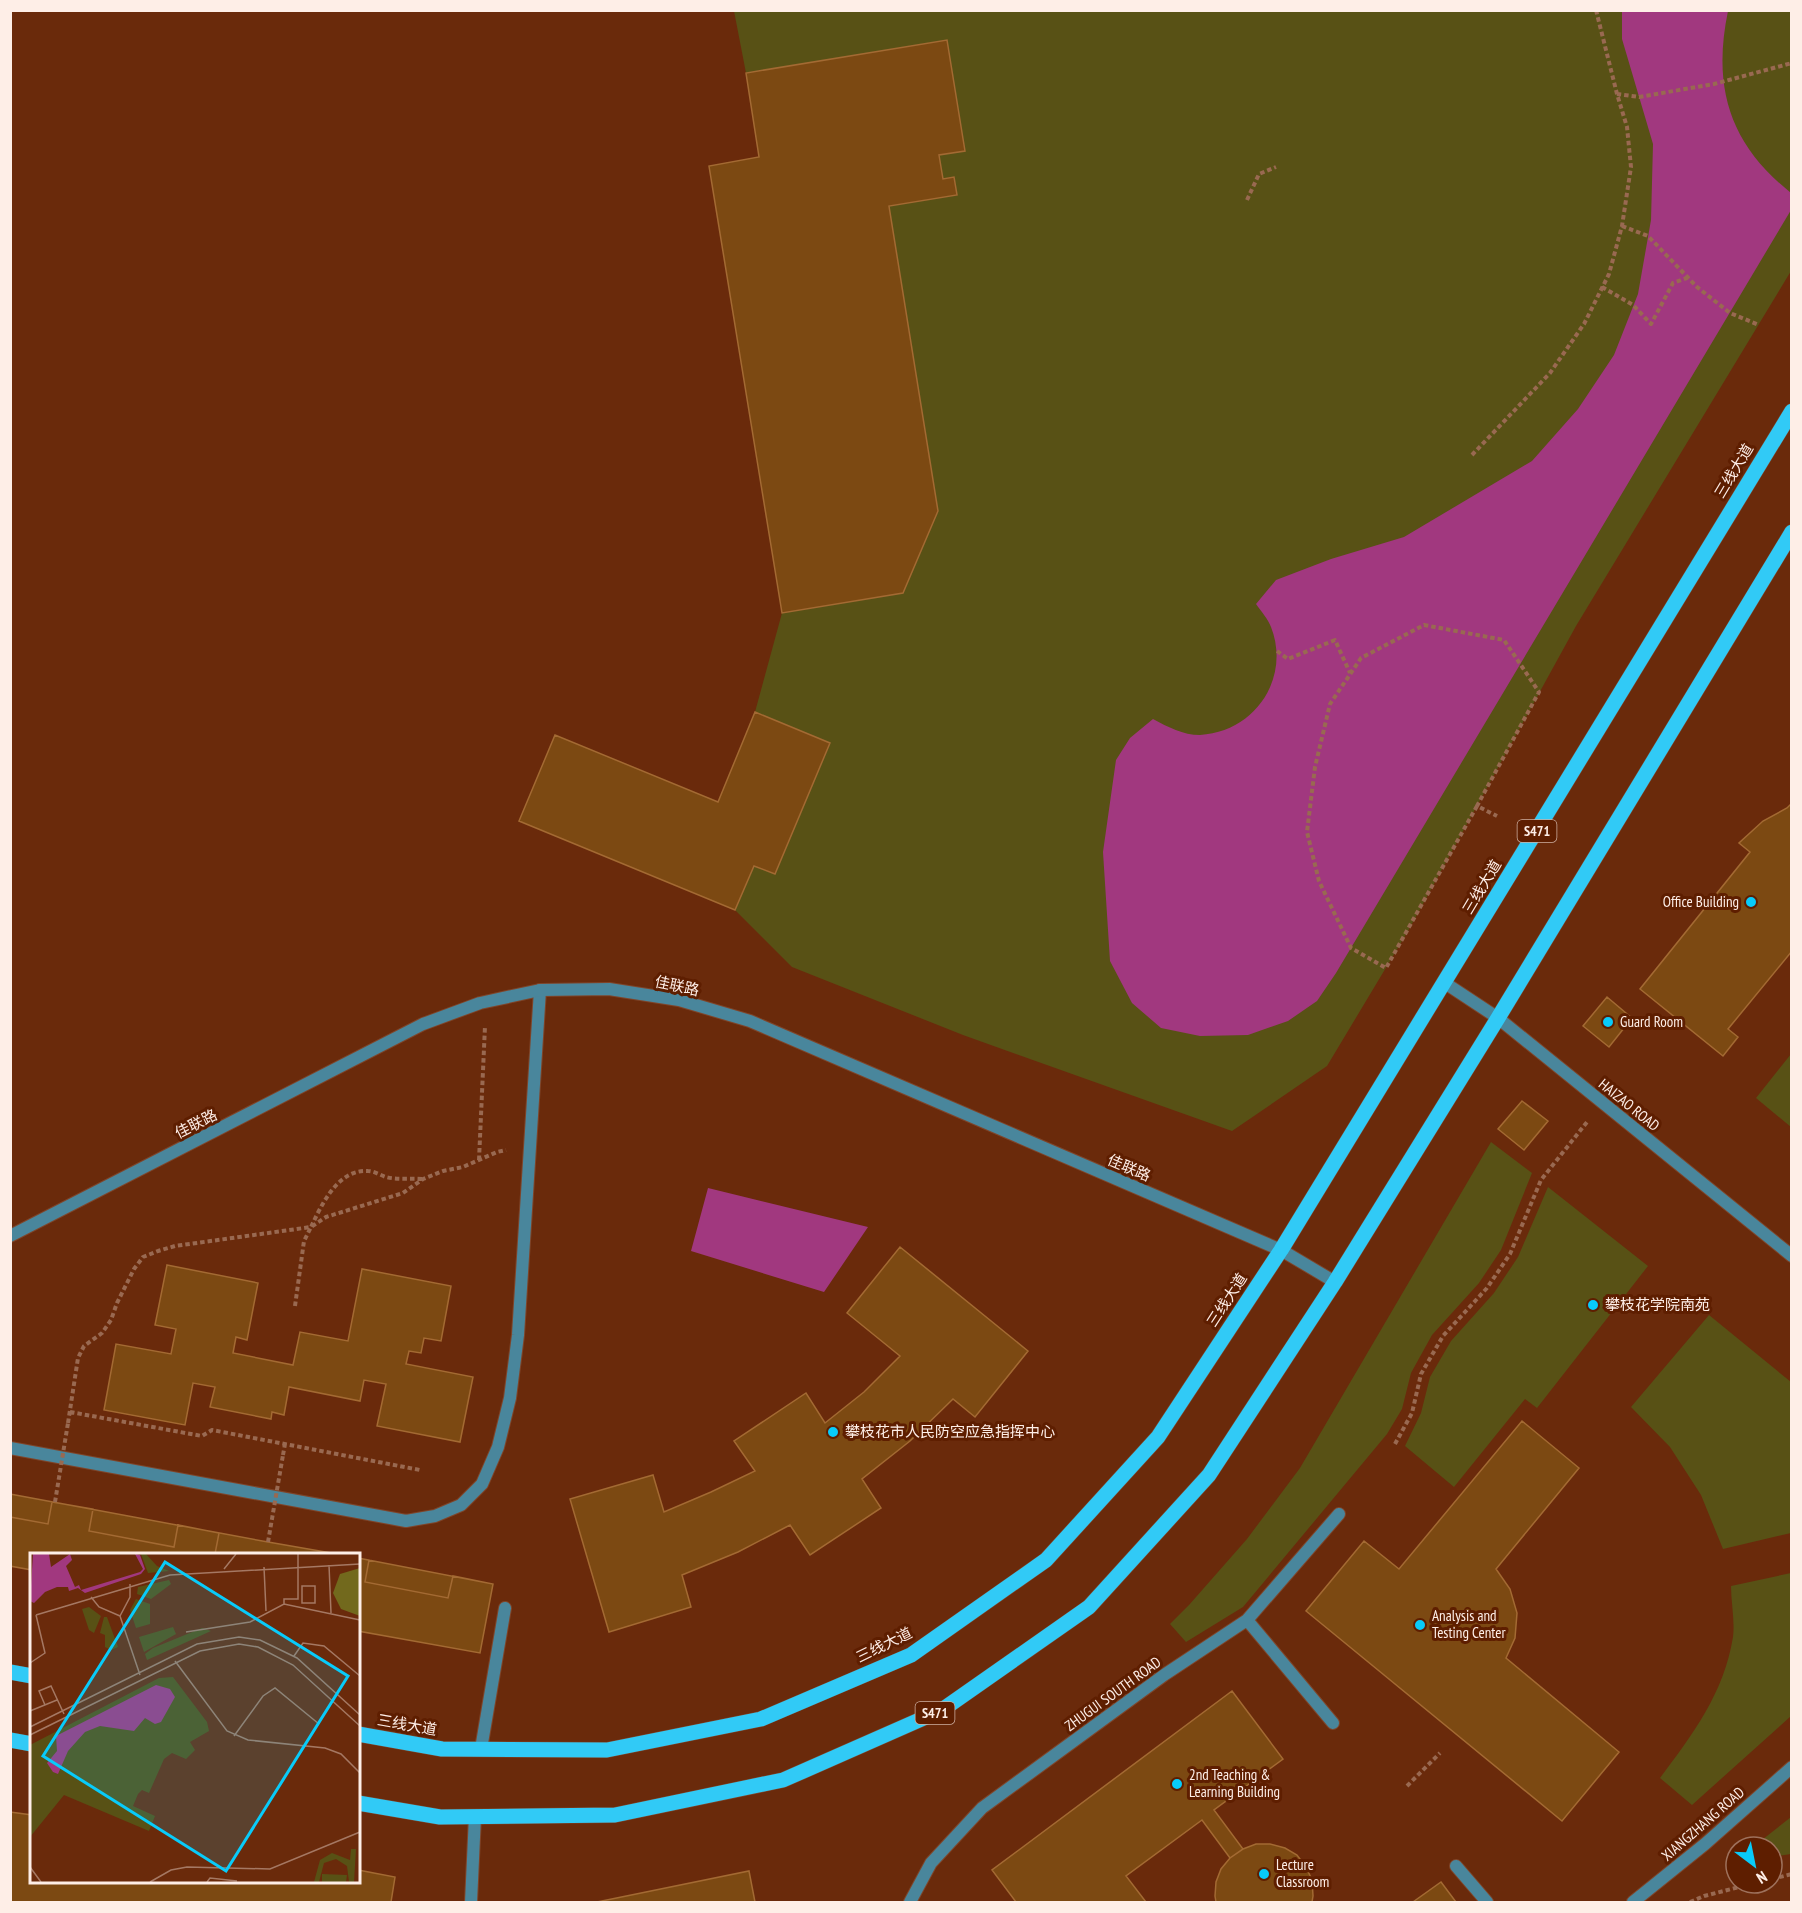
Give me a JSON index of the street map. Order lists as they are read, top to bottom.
{
  "streets": {
    "main road": ["三线大道", "S471"],
    "street": [
      "佳联路",
      "HAIZAO ROAD",
      "ZHUGUI SOUTH ROAD",
      "XIANGZHANG ROAD"
    ]
  },
  "crossings": [
    ["三线大道", "佳联路"],
    ["三线大道", "HAIZAO ROAD"],
    ["S471", "佳联路"],
    ["S471", "HAIZAO ROAD"]
  ],
  "places": [
    "Office Building",
    "Guard Room",
    "攀枝花学院南苑",
    "攀枝花市人民防空应急指挥中心",
    "Analysis and Testing Center",
    "2nd Teaching & Learning Building",
    "Lecture Classroom"
  ],
  "north": "bottom right"
}
